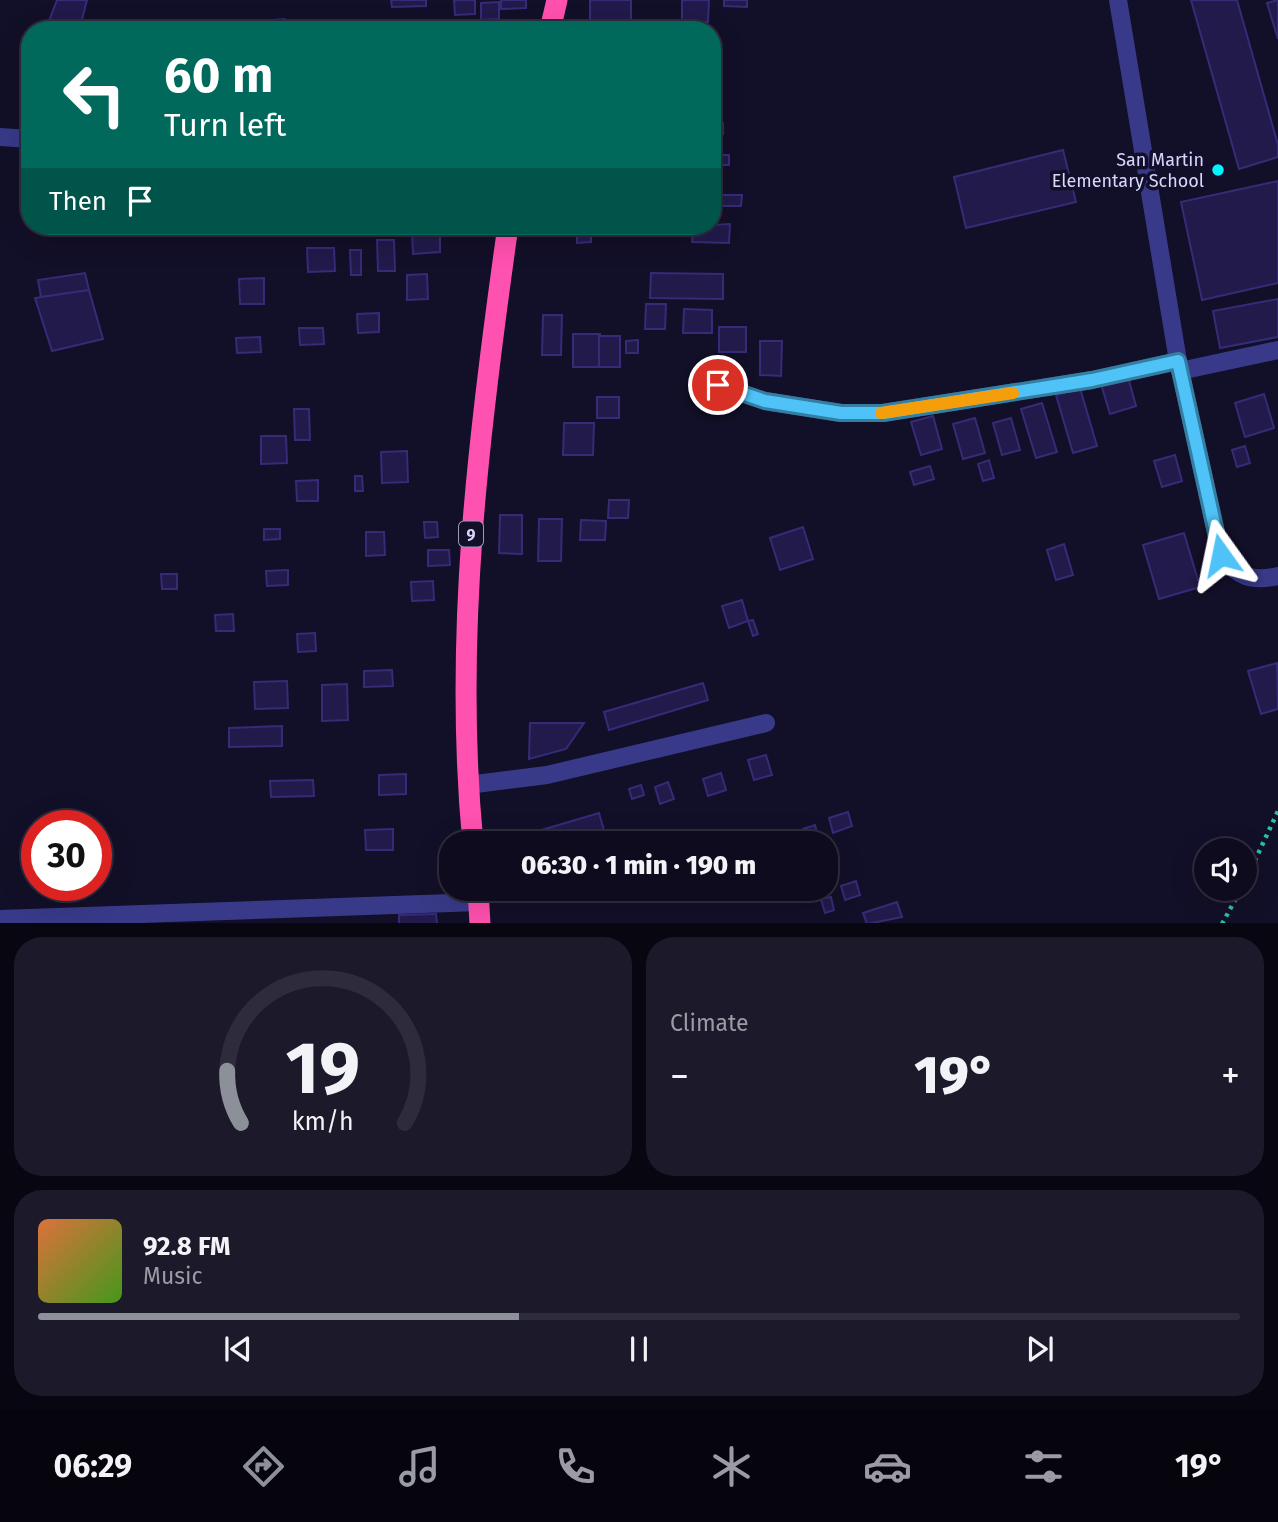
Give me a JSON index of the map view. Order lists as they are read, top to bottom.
{
  "streets": {
    "highway": ["9"]
  },
  "places": ["San Martin Elementary School"],
  "page": {
    "turn": ["60 m", "Turn left"],
    "then": "Then",
    "limit": "30",
    "trip": "06:30 · 1 min · 190 m",
    "tile": "Climate",
    "heat": ["−", "19°", "+"],
    "song": ["92.8 FM", "Music"],
    "tabs": ["06:29", "19°"],
    "gauge": ["19", "km/h"]
  }
}
